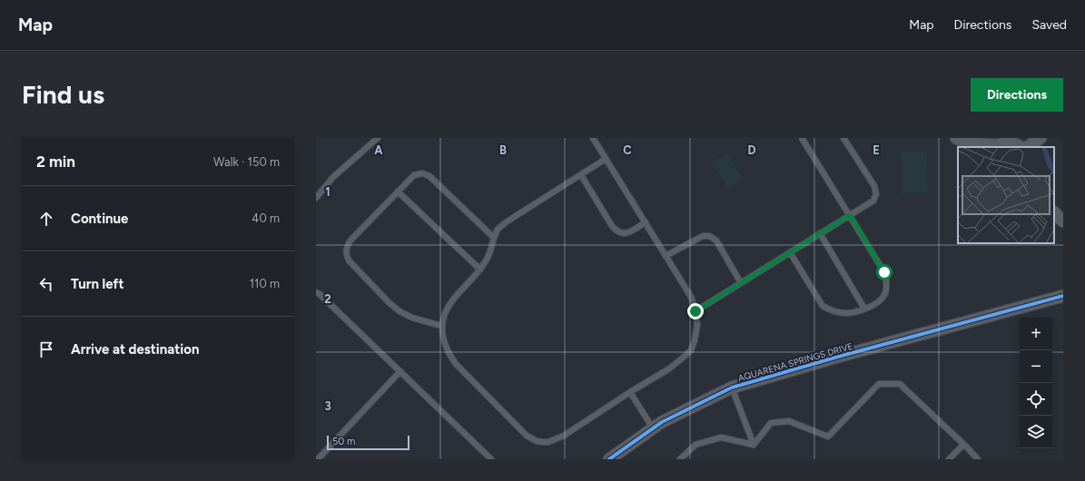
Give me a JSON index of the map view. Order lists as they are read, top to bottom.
{
  "streets": {
    "street": ["AQUARENA SPRINGS DRIVE"]
  },
  "scale_bar": "50 m",
  "page": {
    "header": "Map",
    "nav": ["Map", "Directions", "Saved"],
    "buttons": "Directions",
    "title": "Find us",
    "heading": ["2 min", "Walk · 150 m"],
    "list": [
      ["Continue", "40 m"],
      ["Turn left", "110 m"],
      "Arrive at destination"
    ],
    "map_buttons": ["+", "−"],
    "scale": "50 m"
  },
  "grid": {
    "columns": [
      "A",
      "B",
      "C",
      "D",
      "E"
    ],
    "rows": ["1", "2", "3"]
  }
}
